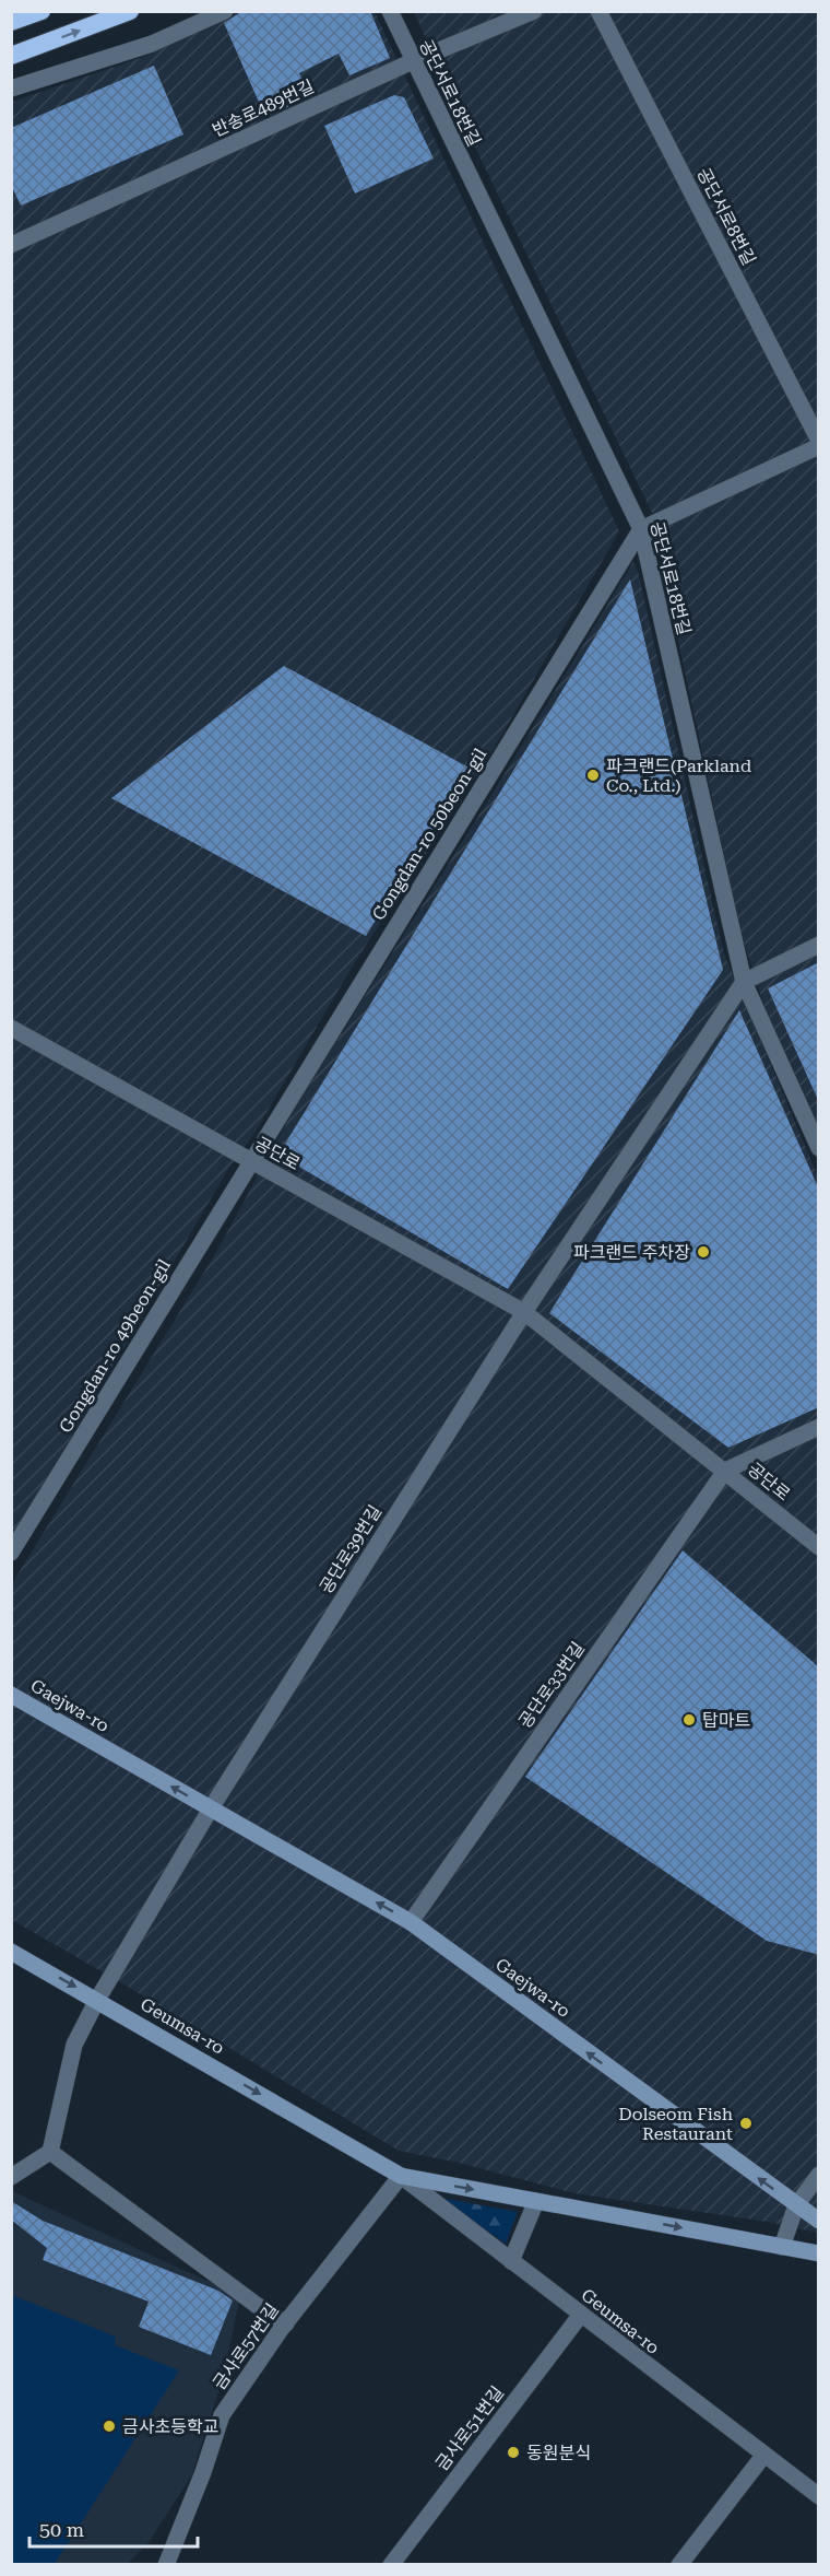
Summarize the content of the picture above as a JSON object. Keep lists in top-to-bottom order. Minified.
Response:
{"streets":{"main road":["Gaejwa-ro","Geumsa-ro"],"street":["공단서로18번길","반송로489번길","공단서로8번길","Gongdan-ro 50beon-gil","공단로","Gongdan-ro 49beon-gil","공단로39번길","공단로33번길","금사로57번길","금사로51번길"]},"crossings":[["공단서로18번길","반송로489번길"],["공단서로18번길","Gongdan-ro 50beon-gil"],["Gongdan-ro 50beon-gil","공단로"],["Gongdan-ro 50beon-gil","Gongdan-ro 49beon-gil"],["공단로","Gongdan-ro 49beon-gil"],["공단로","공단로39번길"],["공단로","공단로33번길"],["공단로39번길","Gaejwa-ro"],["공단로33번길","Gaejwa-ro"],["Geumsa-ro","금사로57번길"],["Geumsa-ro","금사로51번길"]],"one_way":["Gaejwa-ro","Geumsa-ro"],"places":["파크랜드(Parkland Co., Ltd.)","파크랜드 주차장","탑마트","Dolseom Fish Restaurant","금사초등학교","동원분식"],"scale_bar":"50 m"}
